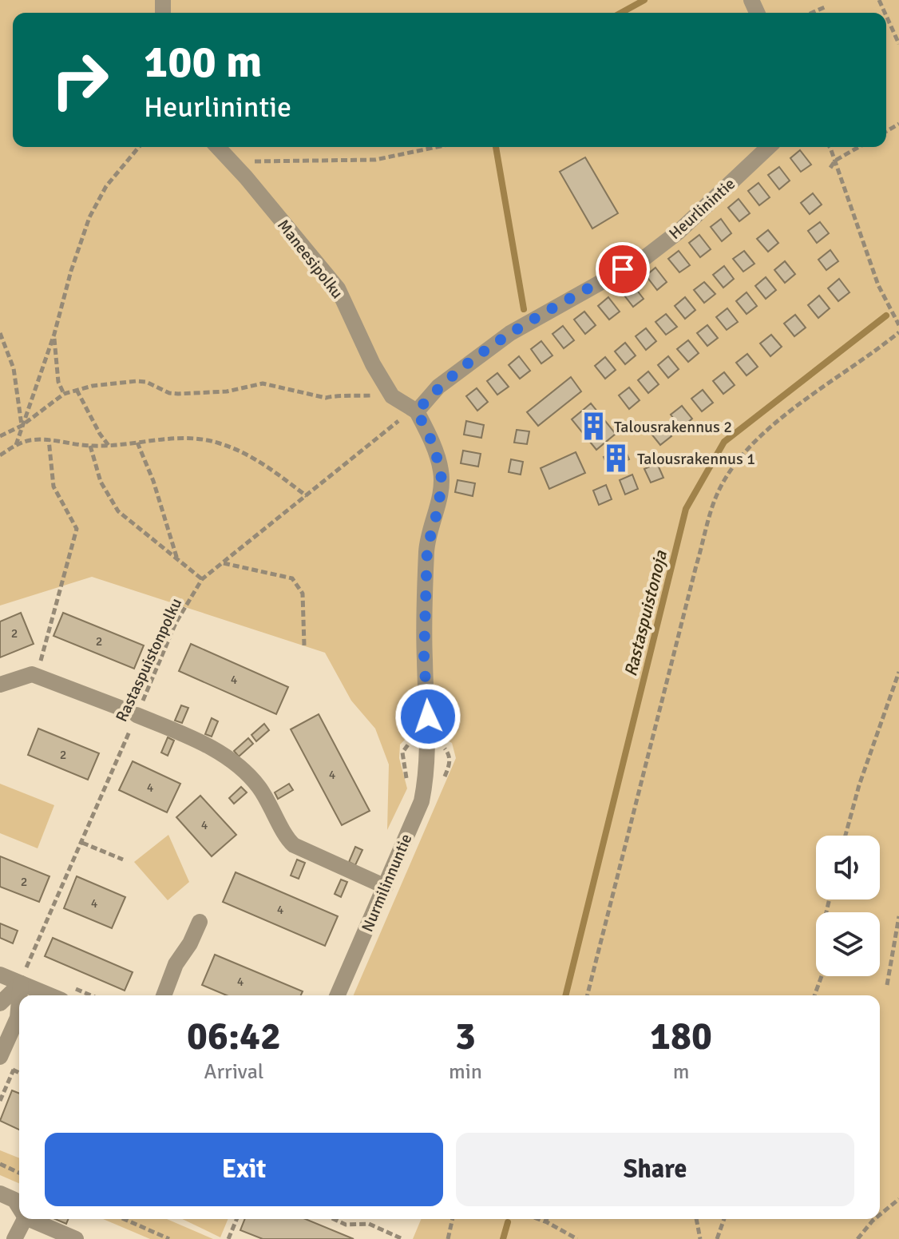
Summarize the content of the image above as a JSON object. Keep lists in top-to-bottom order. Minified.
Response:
{"streets":{"street":["Heurlinintie","Maneesipolku","Nurmilinnuntie"],"path":["Rastaspuistonpolku"]},"crossings":[["Heurlinintie","Maneesipolku"],["Heurlinintie","Rastaspuistonpolku"],["Heurlinintie","Nurmilinnuntie"],["Maneesipolku","Rastaspuistonpolku"],["Maneesipolku","Nurmilinnuntie"],["Rastaspuistonpolku","Nurmilinnuntie"]],"water":["Rastaspuistonoja"],"places":{"building":["Talousrakennus 2","Talousrakennus 1"]},"house_numbers":["2","2","4","2","4","4","4","2","4","4","4"],"page":{"turn":["100 m","Heurlinintie"],"eta":["06:42","Arrival","3","min","180","m"],"buttons":["Exit","Share"]}}
